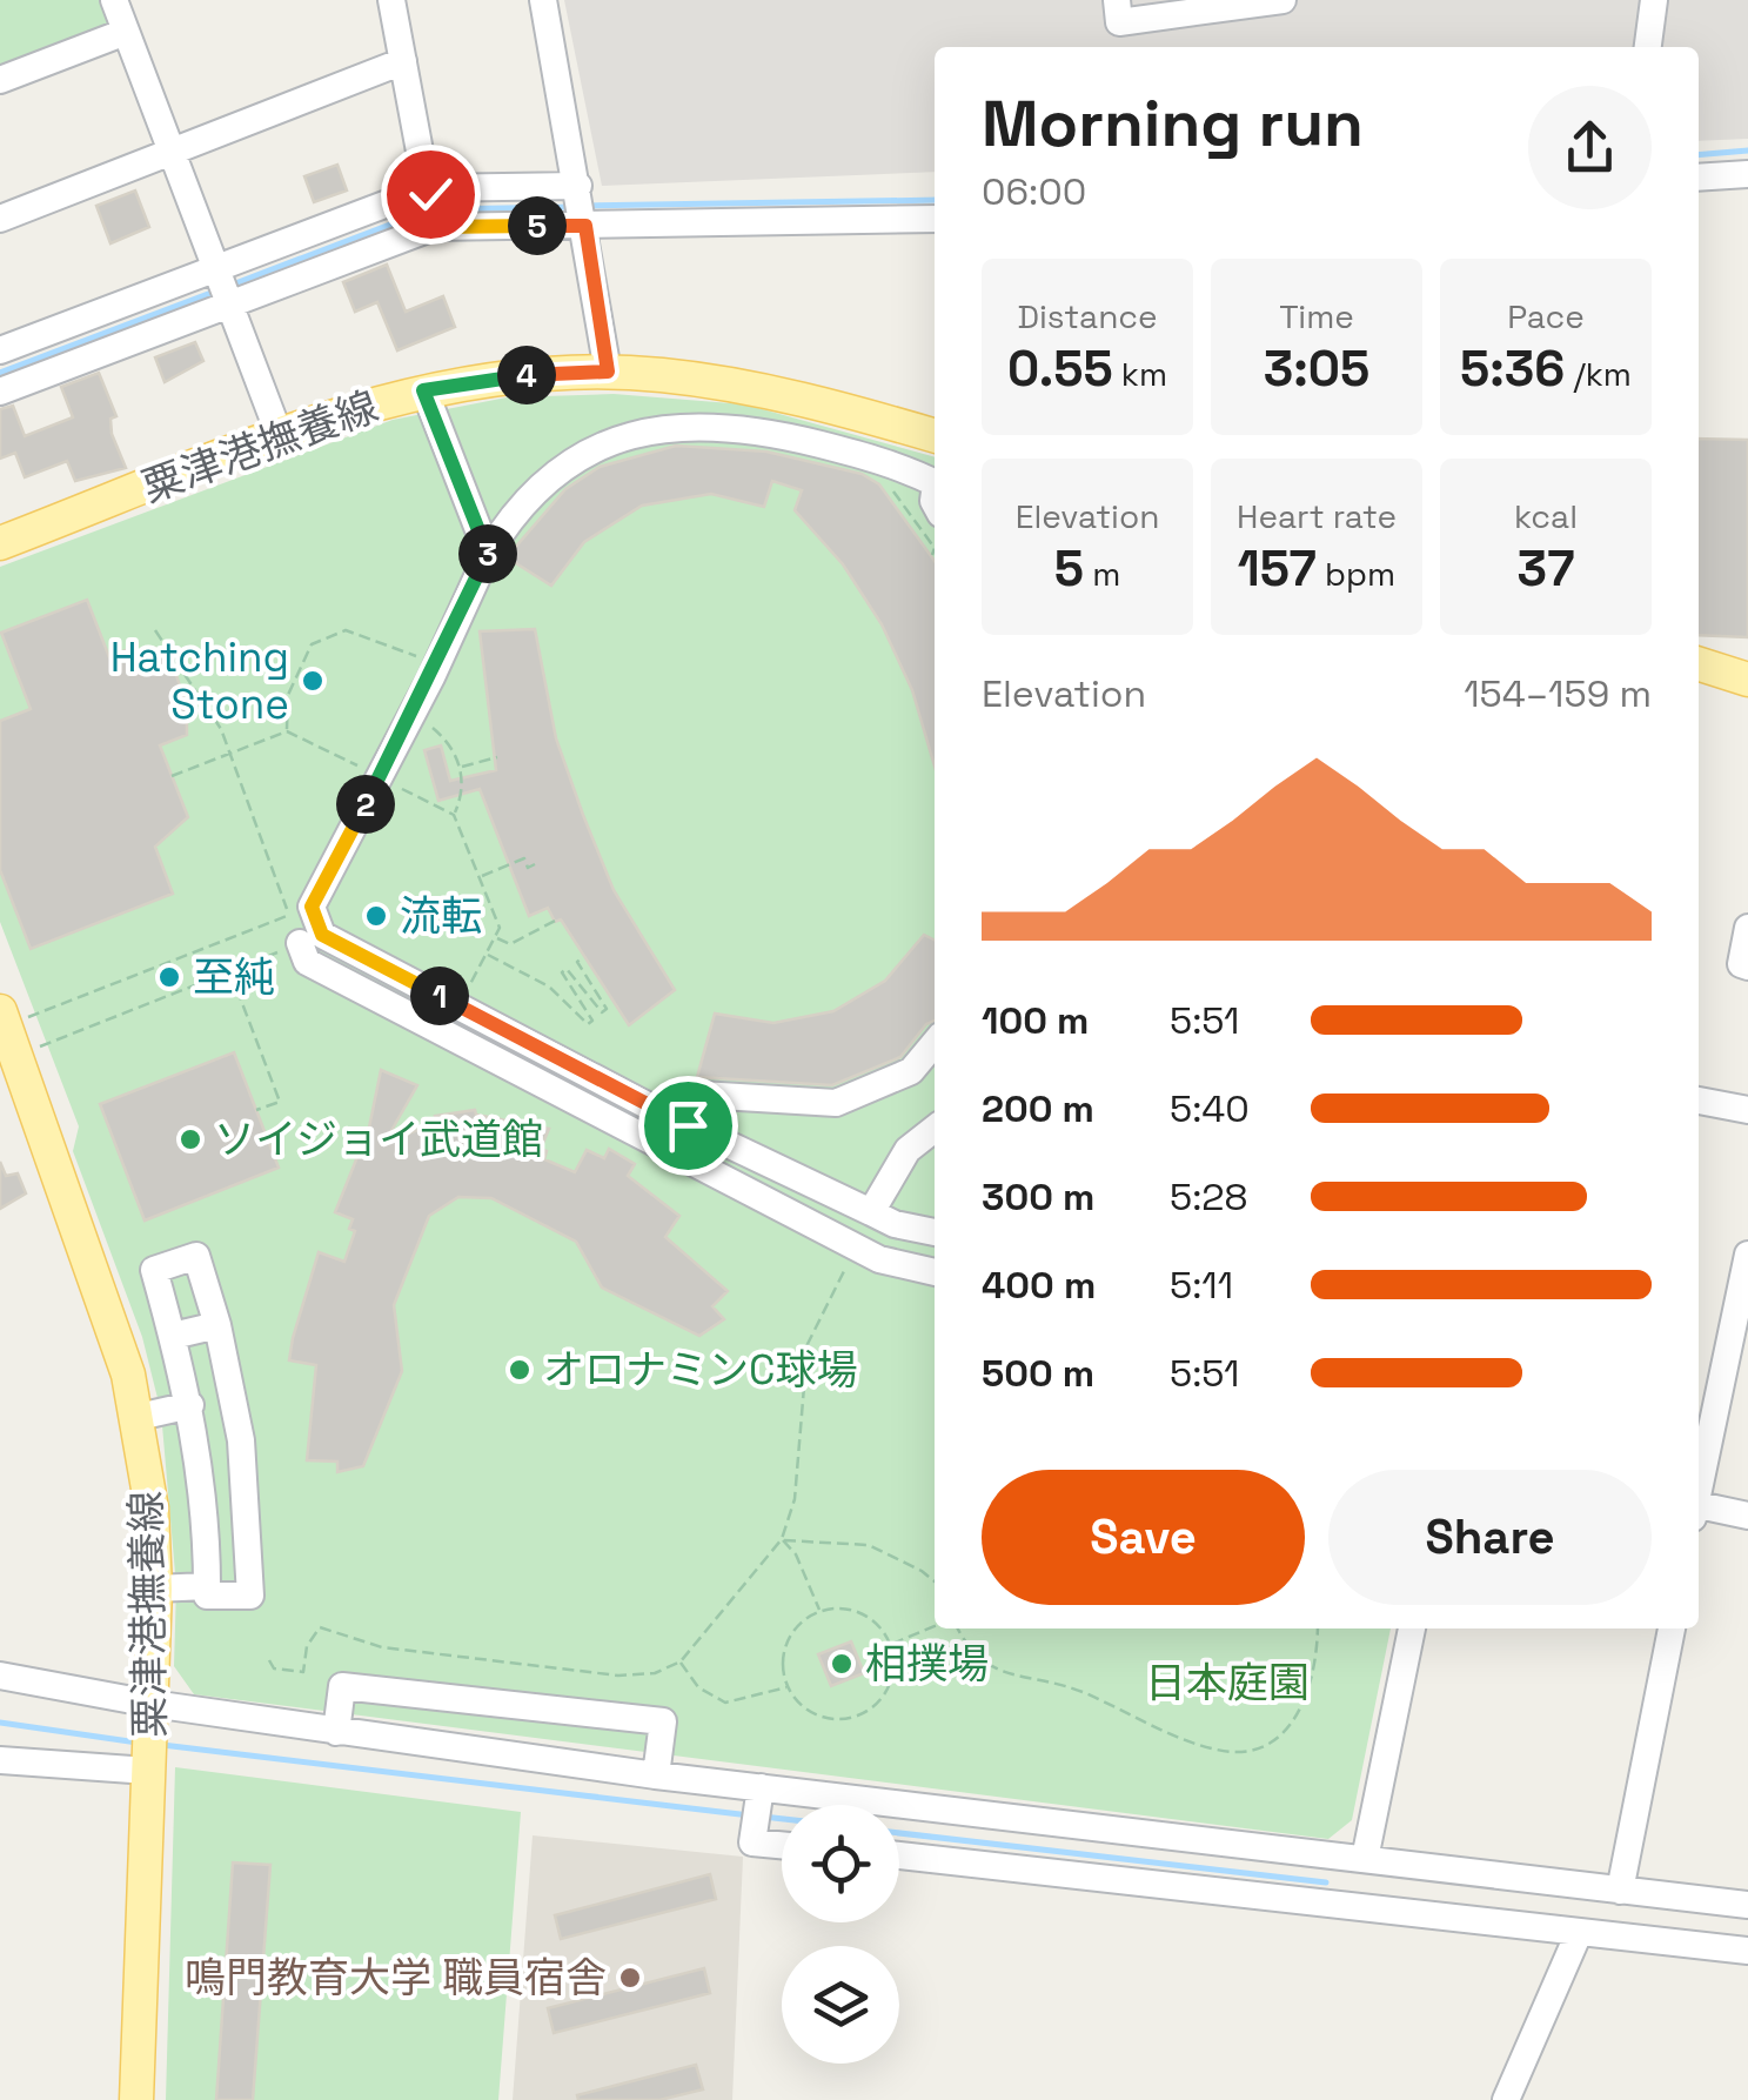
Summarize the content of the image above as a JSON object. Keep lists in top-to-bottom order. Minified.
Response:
{"streets":{"main road":["粟津港撫養線"]},"parks":["日本庭園"],"places":["Hatching Stone","流転","至純","ソイジョイ武道館","オロナミンC球場","相撲場","鳴門教育大学 職員宿舎"],"page":{"heading":["Morning run","06:00"],"pins":["5","4","3","2","1"],"stats":[["Distance","0.55 km"],["Time","3:05"],["Pace","5:36 /km"],["Elevation","5 m"],["Heart rate","157 bpm"],["kcal","37"]],"chart":["Elevation","154–159 m"],"list":[{"name":"100 m","note":"5:51"},{"name":"200 m","note":"5:40"},{"name":"300 m","note":"5:28"},{"name":"400 m","note":"5:11"},{"name":"500 m","note":"5:51"}],"buttons":["Save","Share"]}}
